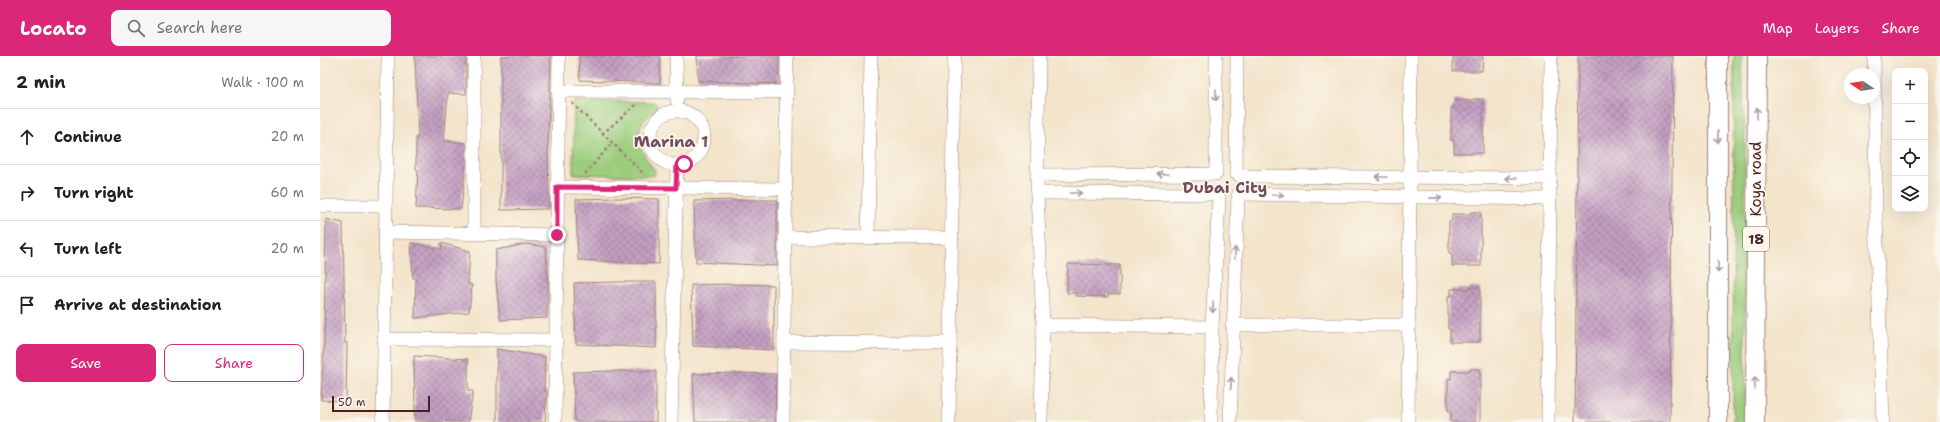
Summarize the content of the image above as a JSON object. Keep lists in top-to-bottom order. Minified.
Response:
{"streets":{"highway":["Koya road","18"]},"districts":["Marina 1","Dubai City"],"scale_bar":"50 m","north":"left","page":{"header":"Locato","search":"Search here","nav":["Map","Layers","Share"],"heading":["2 min","Walk · 100 m"],"map_buttons":["+","−"],"list":[["Continue","20 m"],["Turn right","60 m"],["Turn left","20 m"],"Arrive at destination"],"buttons":["Save","Share"],"scale":"50 m"}}
